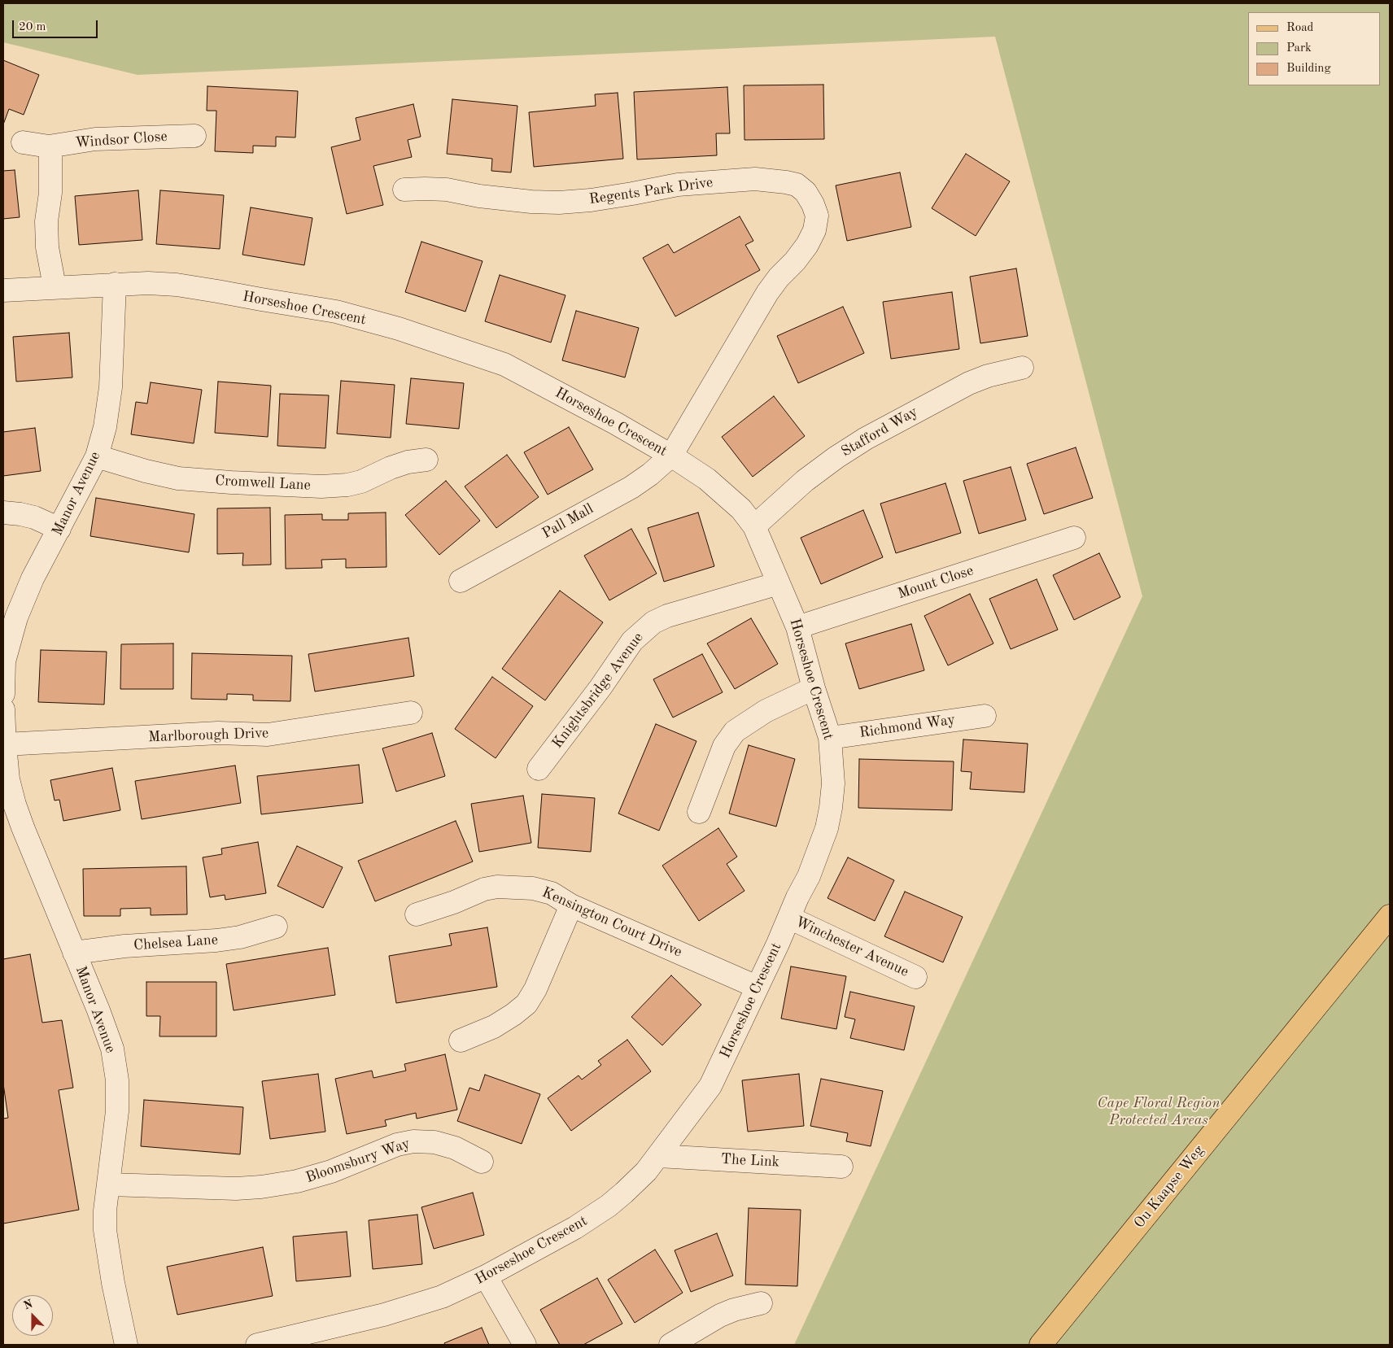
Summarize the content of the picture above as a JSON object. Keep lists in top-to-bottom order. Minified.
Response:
{"streets":{"main road":["Ou Kaapse Weg"],"street":["Windsor Close","Regents Park Drive","Horseshoe Crescent","Stafford Way","Cromwell Lane","Manor Avenue","Pall Mall","Mount Close","Knightsbridge Avenue","Richmond Way","Marlborough Drive","Kensington Court Drive","Chelsea Lane","Winchester Avenue","Bloomsbury Way","The Link"]},"crossings":[["Regents Park Drive","Horseshoe Crescent"],["Regents Park Drive","Pall Mall"],["Horseshoe Crescent","Stafford Way"],["Horseshoe Crescent","Manor Avenue"],["Horseshoe Crescent","Pall Mall"],["Horseshoe Crescent","Mount Close"],["Horseshoe Crescent","Knightsbridge Avenue"],["Horseshoe Crescent","Richmond Way"],["Horseshoe Crescent","Kensington Court Drive"],["Horseshoe Crescent","Winchester Avenue"],["Horseshoe Crescent","The Link"],["Cromwell Lane","Manor Avenue"],["Manor Avenue","Marlborough Drive"],["Manor Avenue","Chelsea Lane"],["Manor Avenue","Bloomsbury Way"]],"parks":["Cape Floral Region Protected Areas"],"legend":["Road","Park","Building"],"scale_bar":"20 m","north":"top"}
